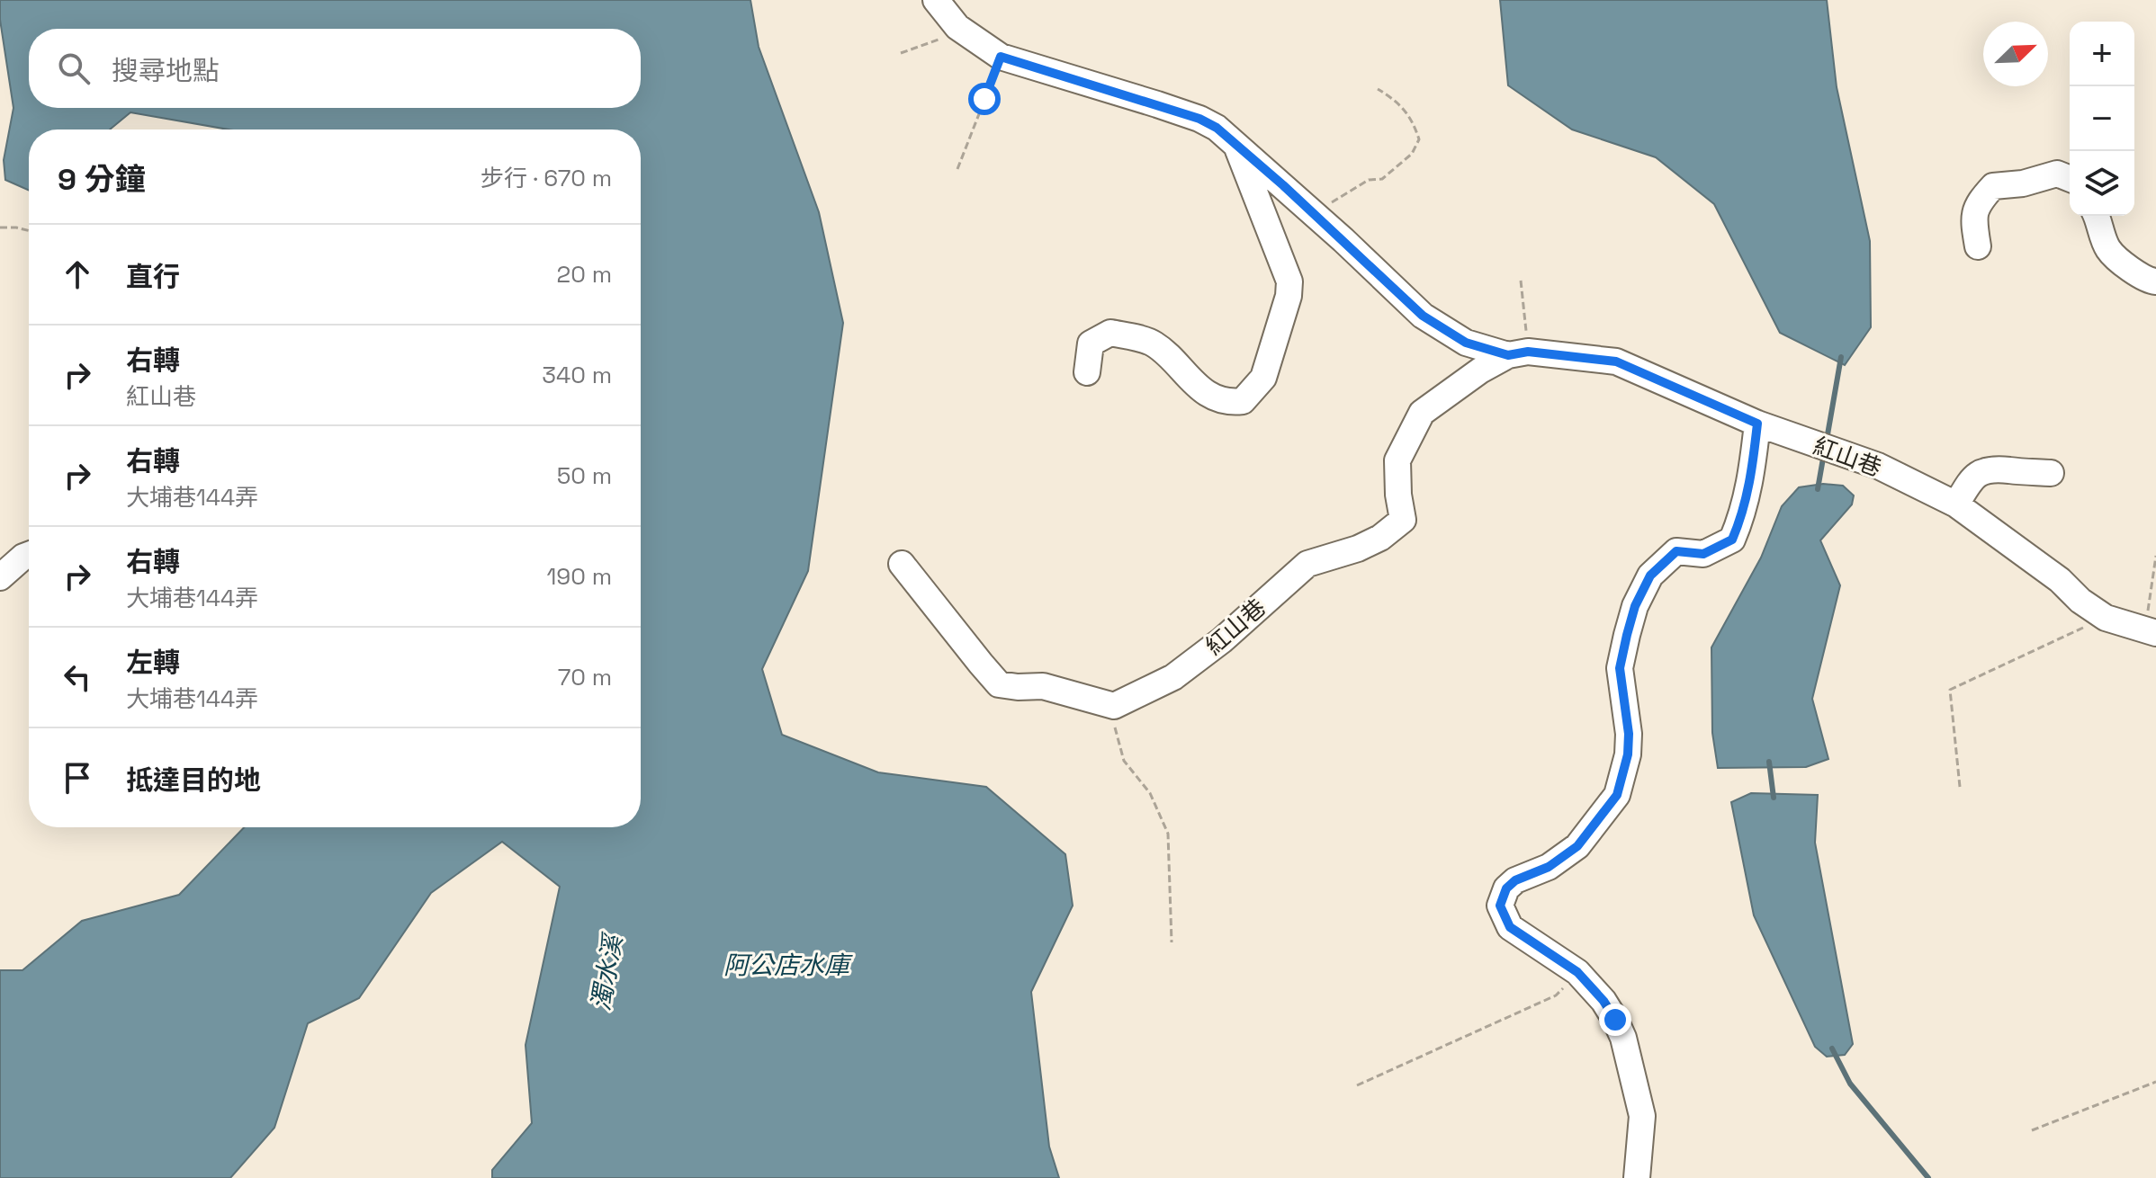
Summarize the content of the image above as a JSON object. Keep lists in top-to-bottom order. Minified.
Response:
{"streets":{"street":["紅山巷"]},"water":["阿公店水庫","濁水溪"],"north":"top right","page":{"map_buttons":["+","−"],"search":"搜尋地點","heading":["9 分鐘","步行 · 670 m"],"list":[["直行","20 m"],["右轉","紅山巷","340 m"],["右轉","大埔巷144弄","50 m"],["右轉","大埔巷144弄","190 m"],["左轉","大埔巷144弄","70 m"],"抵達目的地"]}}
